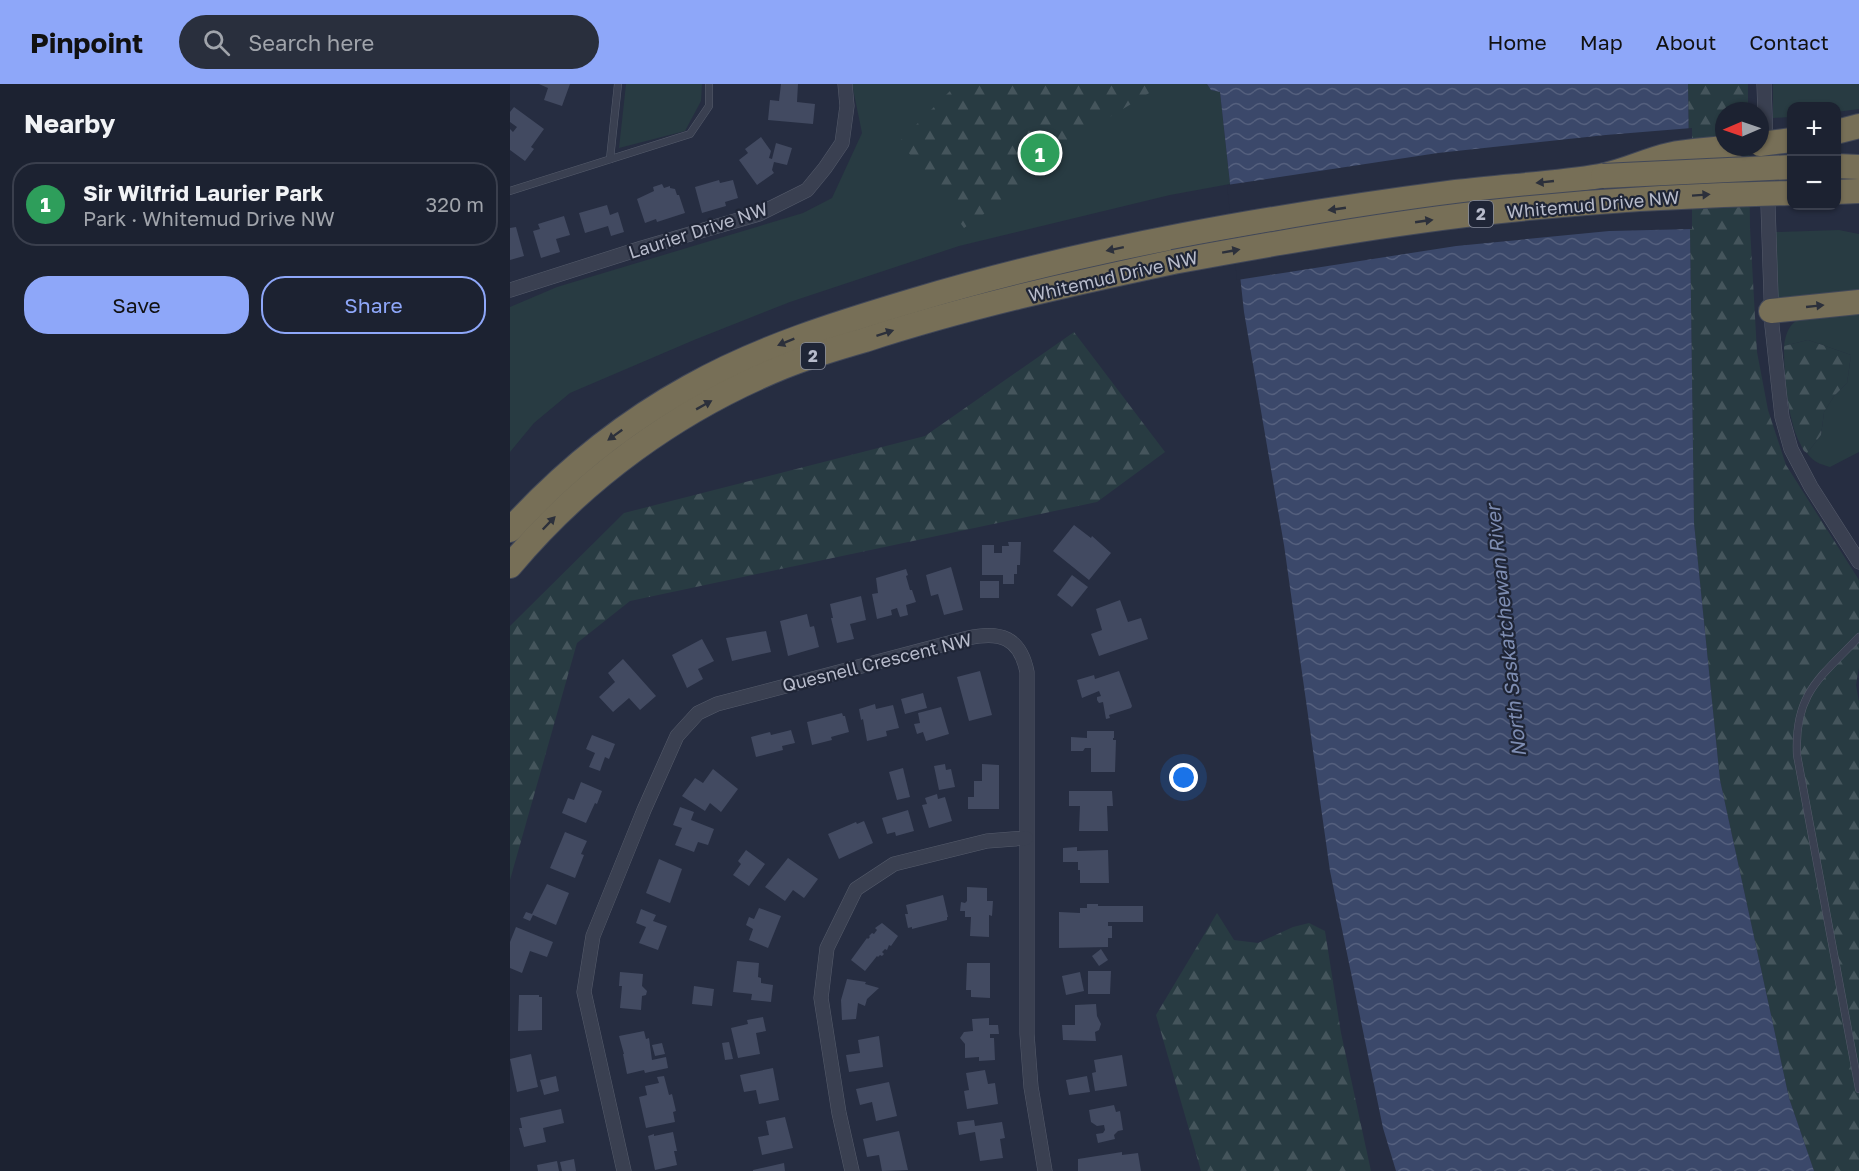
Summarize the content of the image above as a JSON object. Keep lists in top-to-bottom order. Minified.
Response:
{"streets":{"highway":["Whitemud Drive NW","2"],"street":["Laurier Drive NW","Quesnell Crescent NW"]},"water":["North Saskatchewan River"],"north":"left","page":{"header":"Pinpoint","search":"Search here","nav":["Home","Map","About","Contact"],"heading":"Nearby","map_buttons":["+","−"],"pins":"1","list":[{"mark":"1","name":"Sir Wilfrid Laurier Park","note":"Park · Whitemud Drive NW","value":"320 m"}],"buttons":["Save","Share"]}}
